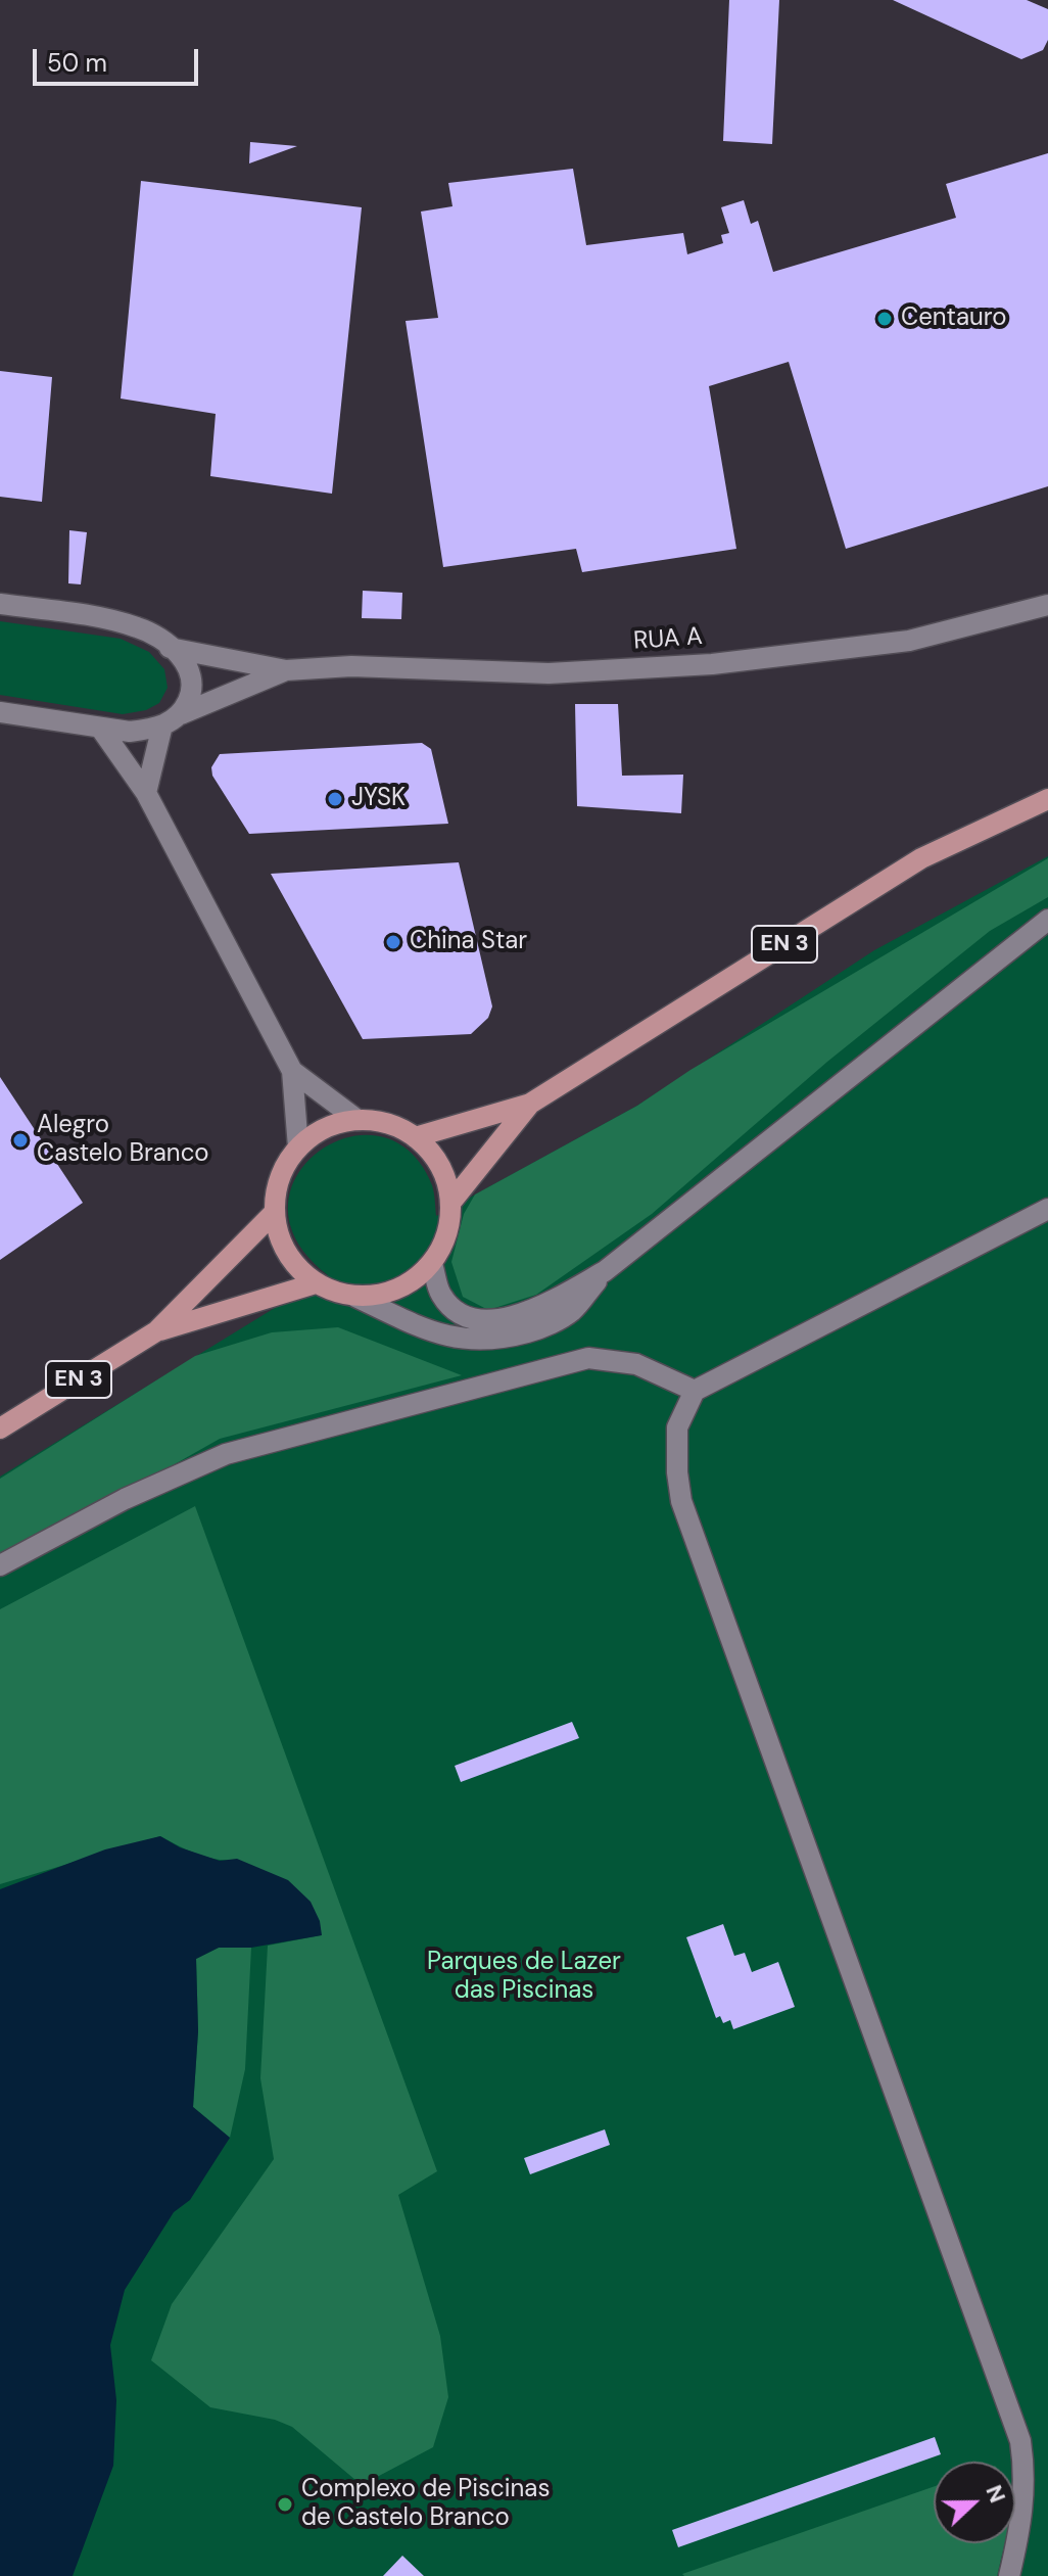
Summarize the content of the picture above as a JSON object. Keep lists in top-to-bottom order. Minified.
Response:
{"streets":{"main road":["EN 3"],"street":["RUA A"]},"parks":["Parques de Lazer das Piscinas"],"places":["Centauro","JYSK","China Star","Alegro Castelo Branco","Complexo de Piscinas de Castelo Branco"],"scale_bar":"50 m","north":"right"}
